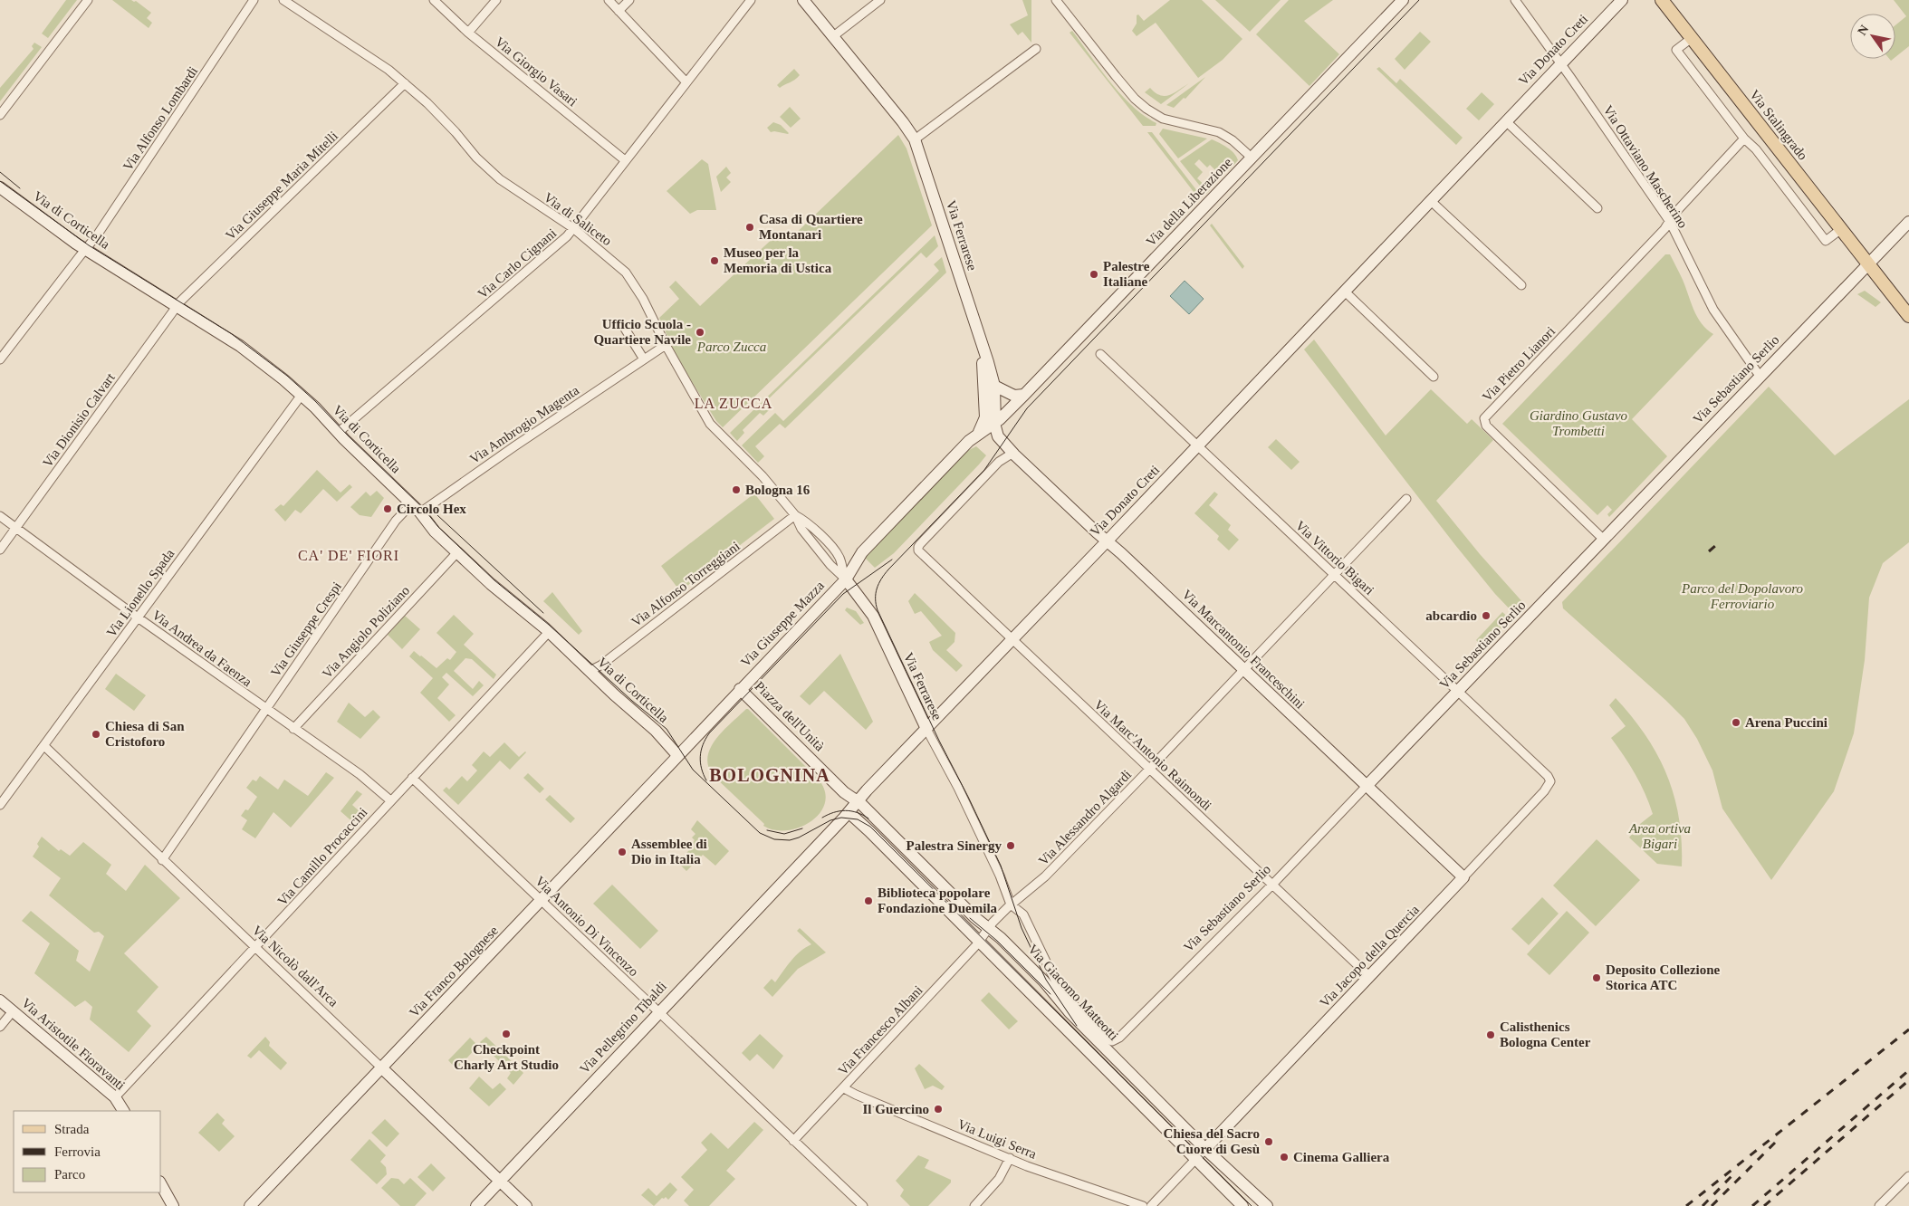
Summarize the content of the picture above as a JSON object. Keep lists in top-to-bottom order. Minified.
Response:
{"streets":{"main road":["Via Donato Creti","Via Stalingrado","Via della Liberazione","Via di Corticella","Via Ferrarese","Via Sebastiano Serlio","Via Giuseppe Mazza","Via Marcantonio Franceschini","Piazza dell'Unità","Via Jacopo della Quercia","Via Nicolò dall'Arca","Via Franco Bolognese","Via Giacomo Matteotti","Via Pellegrino Tibaldi","Via Aristotile Fioravanti"],"street":["Via Giorgio Vasari","Via Alfonso Lombardi","Via Ottaviano Mascherino","Via Giuseppe Maria Mitelli","Via di Saliceto","Via Carlo Cignani","Via Pietro Lianori","Via Dionisio Calvart","Via Ambrogio Magenta","Via Vittorio Bigari","Via Alfonso Torreggiani","Via Lionello Spada","Via Giuseppe Crespi","Via Angiolo Poliziano","Via Andrea da Faenza","Via Marc'Antonio Raimondi","Via Alessandro Algardi","Via Camillo Procaccini","Via Antonio Di Vincenzo","Via Francesco Albani","Via Luigi Serra"]},"crossings":[["Via Donato Creti","Via Ottaviano Mascherino"],["Via Donato Creti","Via Ferrarese"],["Via Donato Creti","Via Vittorio Bigari"],["Via Donato Creti","Via Marcantonio Franceschini"],["Via Donato Creti","Via Marc'Antonio Raimondi"],["Via Giorgio Vasari","Via Carlo Cignani"],["Via Alfonso Lombardi","Via di Corticella"],["Via Stalingrado","Via Sebastiano Serlio"],["Via Ottaviano Mascherino","Via Pietro Lianori"],["Via Ottaviano Mascherino","Via Sebastiano Serlio"],["Via Giuseppe Maria Mitelli","Via di Saliceto"],["Via Giuseppe Maria Mitelli","Via di Corticella"],["Via Giuseppe Maria Mitelli","Via Dionisio Calvart"],["Via della Liberazione","Via Ferrarese"],["Via della Liberazione","Via Marcantonio Franceschini"],["Via di Saliceto","Via Ferrarese"],["Via di Saliceto","Via Carlo Cignani"],["Via di Saliceto","Via Ambrogio Magenta"],["Via di Saliceto","Via Alfonso Torreggiani"],["Via di Saliceto","Via Giuseppe Mazza"],["Via di Corticella","Via Carlo Cignani"],["Via di Corticella","Via Dionisio Calvart"],["Via di Corticella","Via Ambrogio Magenta"],["Via di Corticella","Via Alfonso Torreggiani"],["Via di Corticella","Via Lionello Spada"],["Via di Corticella","Via Giuseppe Crespi"],["Via di Corticella","Via Angiolo Poliziano"],["Via di Corticella","Piazza dell'Unità"],["Via di Corticella","Via Camillo Procaccini"],["Via di Corticella","Via Franco Bolognese"],["Via Ferrarese","Via Giuseppe Mazza"],["Via Ferrarese","Via Marcantonio Franceschini"],["Via Ferrarese","Via Alessandro Algardi"],["Via Ferrarese","Via Giacomo Matteotti"],["Via Pietro Lianori","Via Sebastiano Serlio"],["Via Sebastiano Serlio","Via Vittorio Bigari"],["Via Sebastiano Serlio","Via Marcantonio Franceschini"],["Via Sebastiano Serlio","Via Marc'Antonio Raimondi"],["Via Sebastiano Serlio","Via Giacomo Matteotti"],["Via Dionisio Calvart","Via Andrea da Faenza"],["Via Vittorio Bigari","Via Alessandro Algardi"],["Via Vittorio Bigari","Via Jacopo della Quercia"],["Via Lionello Spada","Via Andrea da Faenza"],["Via Lionello Spada","Via Nicolò dall'Arca"],["Via Giuseppe Mazza","Piazza dell'Unità"],["Via Giuseppe Crespi","Via Andrea da Faenza"],["Via Giuseppe Crespi","Via Nicolò dall'Arca"],["Via Angiolo Poliziano","Via Andrea da Faenza"],["Via Andrea da Faenza","Via Camillo Procaccini"],["Via Marcantonio Franceschini","Via Marc'Antonio Raimondi"],["Via Marcantonio Franceschini","Via Alessandro Algardi"],["Via Marcantonio Franceschini","Via Jacopo della Quercia"],["Piazza dell'Unità","Via Franco Bolognese"],["Piazza dell'Unità","Via Giacomo Matteotti"],["Piazza dell'Unità","Via Pellegrino Tibaldi"],["Via Marc'Antonio Raimondi","Via Alessandro Algardi"],["Via Marc'Antonio Raimondi","Via Jacopo della Quercia"],["Via Alessandro Algardi","Via Giacomo Matteotti"],["Via Alessandro Algardi","Via Francesco Albani"],["Via Camillo Procaccini","Via Antonio Di Vincenzo"],["Via Camillo Procaccini","Via Nicolò dall'Arca"],["Via Camillo Procaccini","Via Aristotile Fioravanti"],["Via Antonio Di Vincenzo","Via Franco Bolognese"],["Via Antonio Di Vincenzo","Via Pellegrino Tibaldi"],["Via Antonio Di Vincenzo","Via Francesco Albani"],["Via Jacopo della Quercia","Via Giacomo Matteotti"],["Via Nicolò dall'Arca","Via Franco Bolognese"],["Via Nicolò dall'Arca","Via Pellegrino Tibaldi"],["Via Giacomo Matteotti","Via Pellegrino Tibaldi"],["Via Giacomo Matteotti","Via Francesco Albani"],["Via Francesco Albani","Via Luigi Serra"]],"districts":["LA ZUCCA","CA' DE' FIORI","BOLOGNINA"],"parks":["Parco Zucca","Giardino Gustavo Trombetti","Parco del Dopolavoro Ferroviario","Area ortiva Bigari"],"places":["Casa di Quartiere Montanari","Museo per la Memoria di Ustica","Palestre Italiane","Ufficio Scuola - Quartiere Navile","Bologna 16","Circolo Hex","abcardio","Arena Puccini","Chiesa di San Cristoforo","Palestra Sinergy","Assemblee di Dio in Italia","Biblioteca popolare Fondazione Duemila","Deposito Collezione Storica ATC","Checkpoint Charly Art Studio","Calisthenics Bologna Center","Il Guercino","Chiesa del Sacro Cuore di Gesù","Cinema Galliera"],"legend":["Strada","Ferrovia","Parco"],"north":"top left"}
